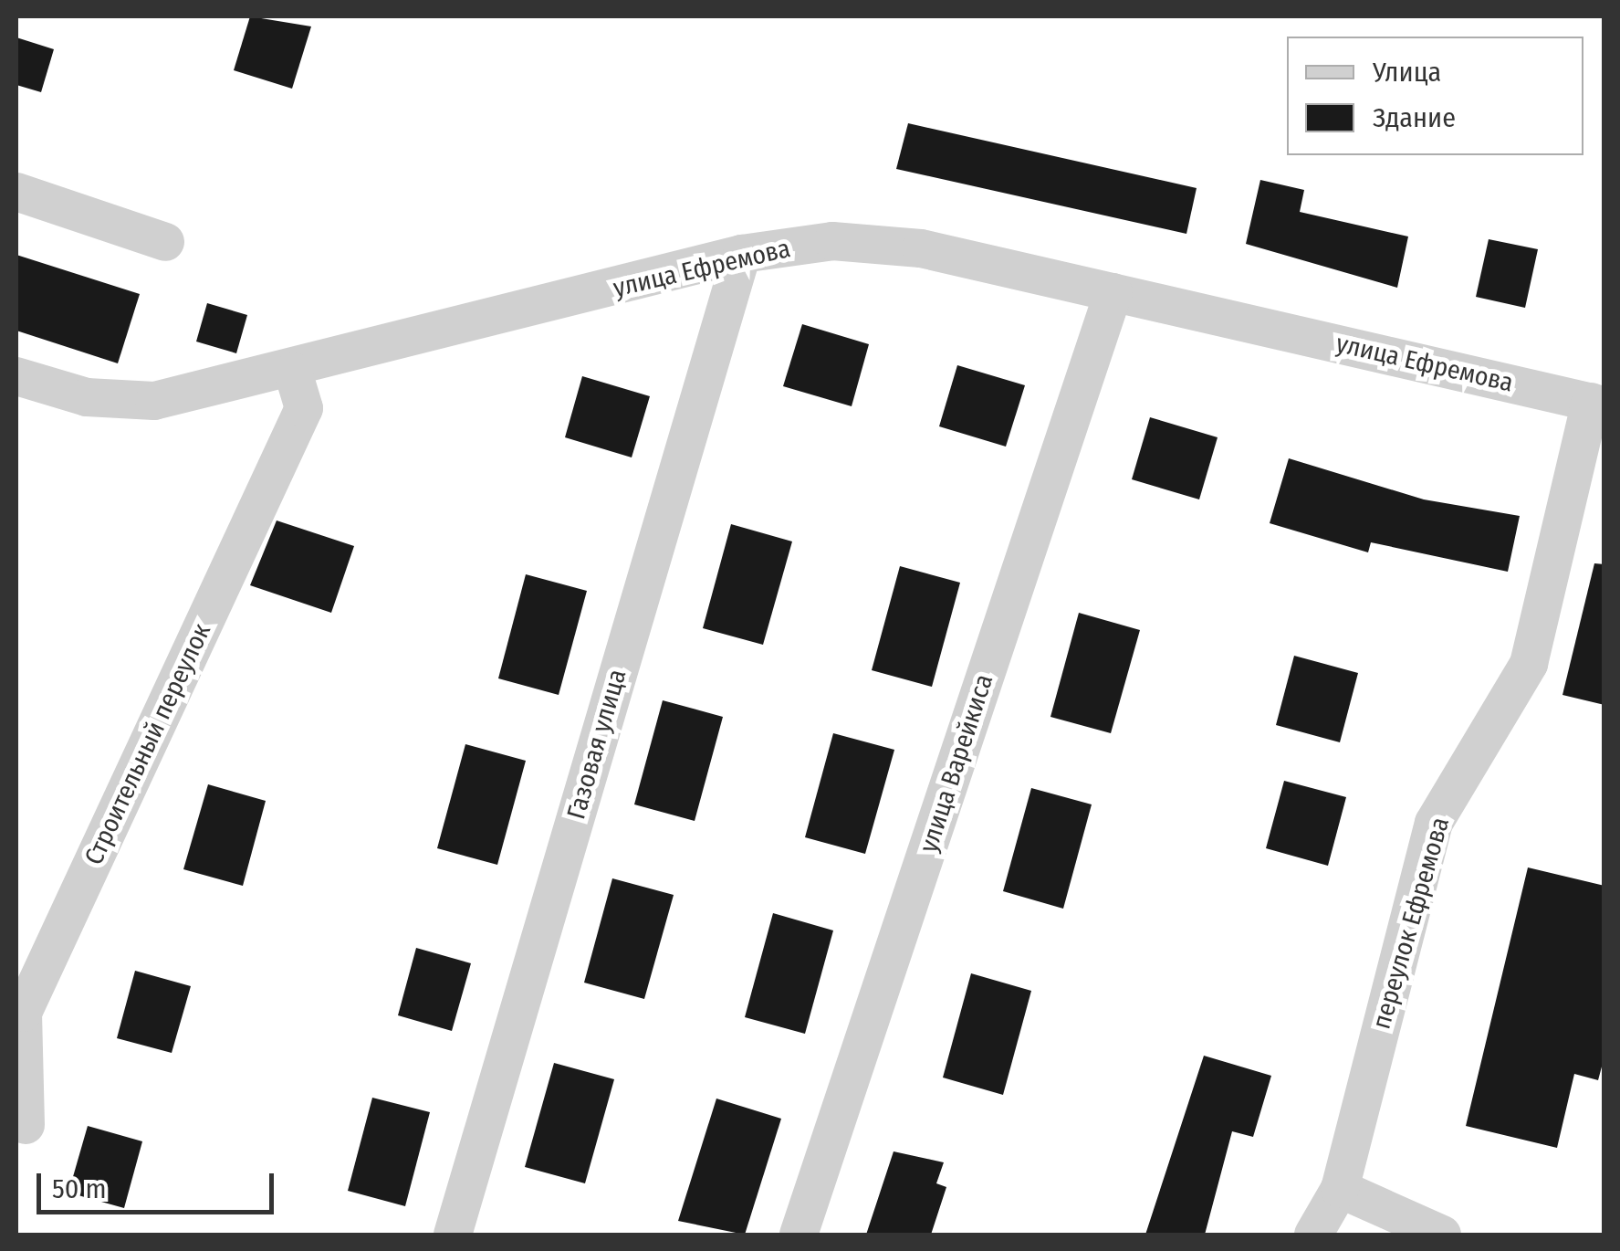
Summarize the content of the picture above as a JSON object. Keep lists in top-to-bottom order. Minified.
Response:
{"streets":{"street":["улица Ефремова","Строительный переулок","Газовая улица","улица Варейкиса","переулок Ефремова"]},"crossings":[["улица Ефремова","Строительный переулок"],["улица Ефремова","Газовая улица"],["улица Ефремова","улица Варейкиса"],["улица Ефремова","переулок Ефремова"]],"legend":["Улица","Здание"],"scale_bar":"50 m"}
